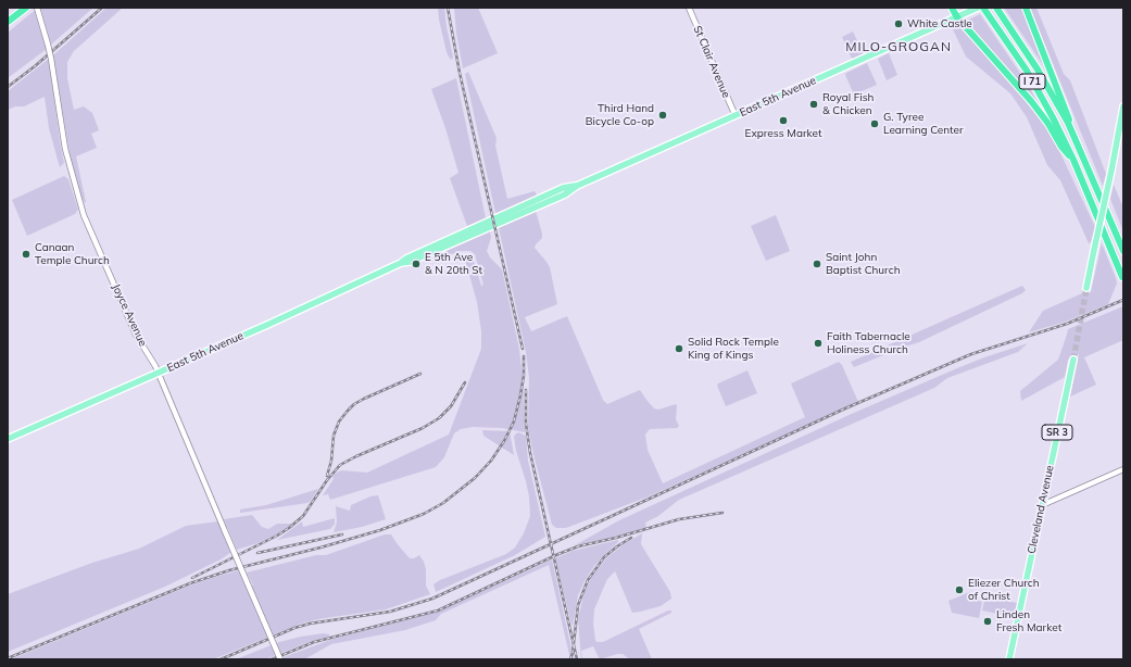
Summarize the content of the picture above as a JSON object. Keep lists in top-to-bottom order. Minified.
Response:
{"streets":{"highway":["I 71"],"main road":["East 5th Avenue","SR 3","Cleveland Avenue"],"street":["St Clair Avenue","Joyce Avenue"]},"crossings":[["St Clair Avenue","East 5th Avenue"],["East 5th Avenue","Joyce Avenue"]],"districts":["MILO-GROGAN"],"places":["White Castle","Royal Fish & Chicken","Third Hand Bicycle Co-op","Express Market","G. Tyree Learning Center","Canaan Temple Church","E 5th Ave & N 20th St","Saint John Baptist Church","Faith Tabernacle Holiness Church","Solid Rock Temple King of Kings","Eliezer Church of Christ","Linden Fresh Market"]}
